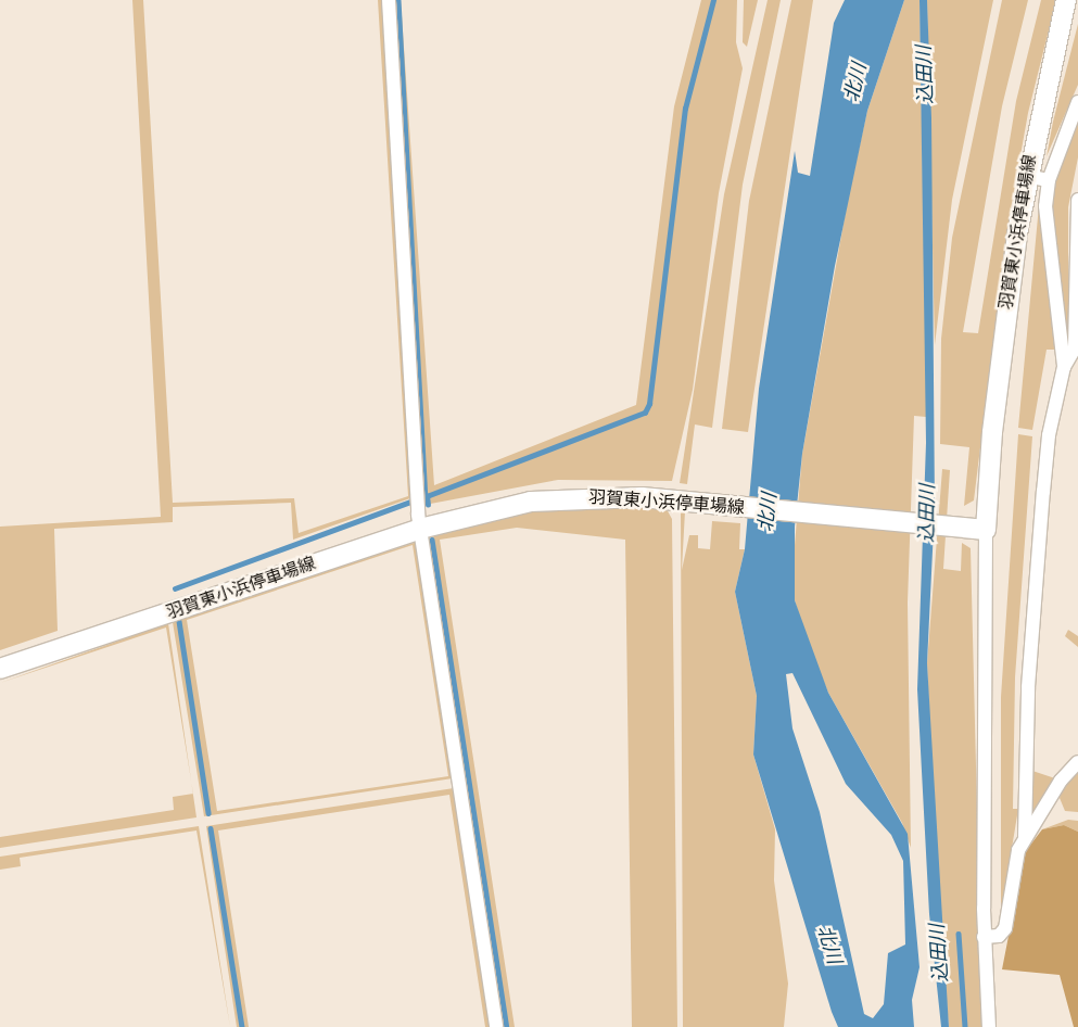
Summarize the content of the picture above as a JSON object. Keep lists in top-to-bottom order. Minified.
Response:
{"streets":{"main road":["羽賀東小浜停車場線"]},"water":["込田川","北川"]}
